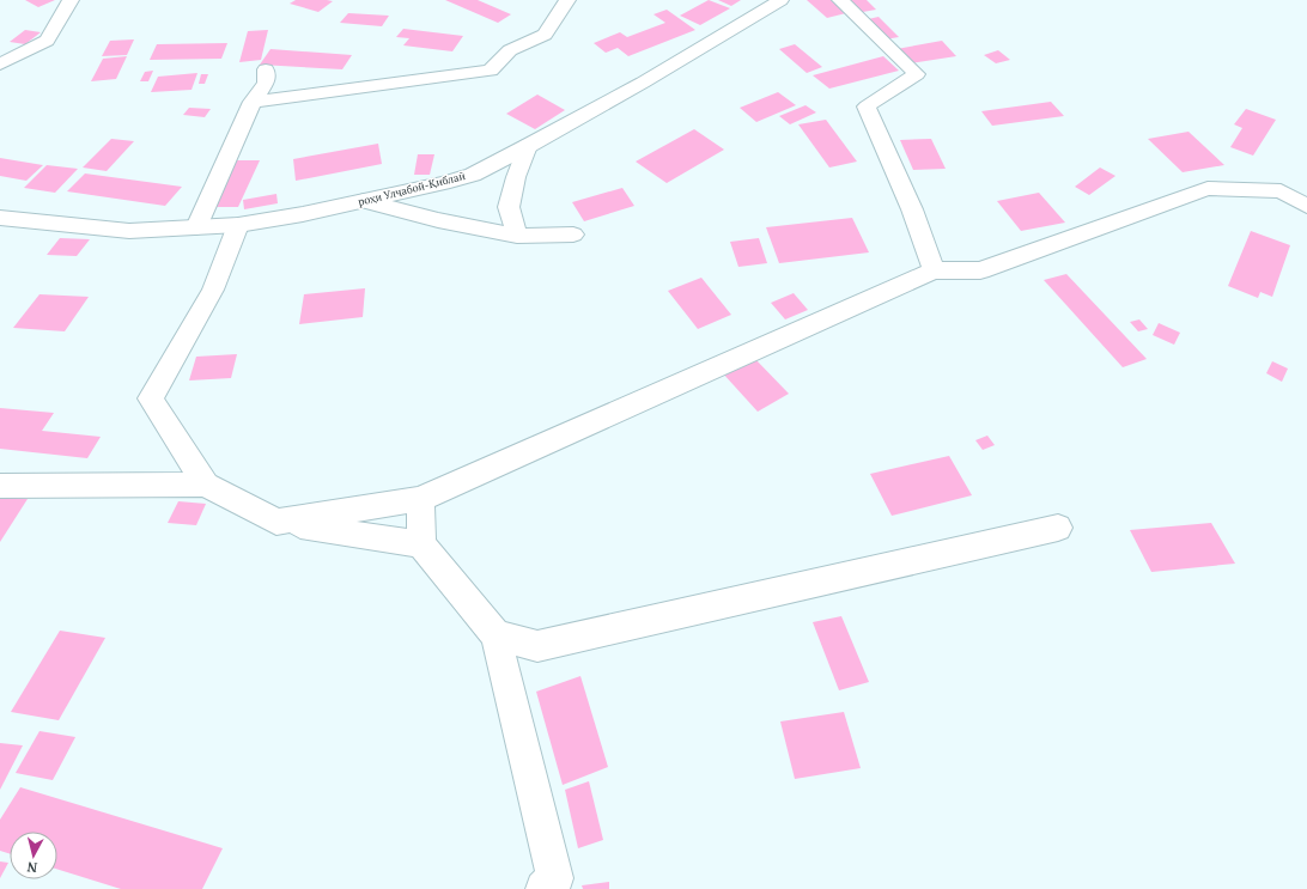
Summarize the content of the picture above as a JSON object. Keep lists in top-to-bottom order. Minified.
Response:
{"streets":{"street":["роҳи Улҷабой-Қиблаӣ"]},"north":"bottom"}
